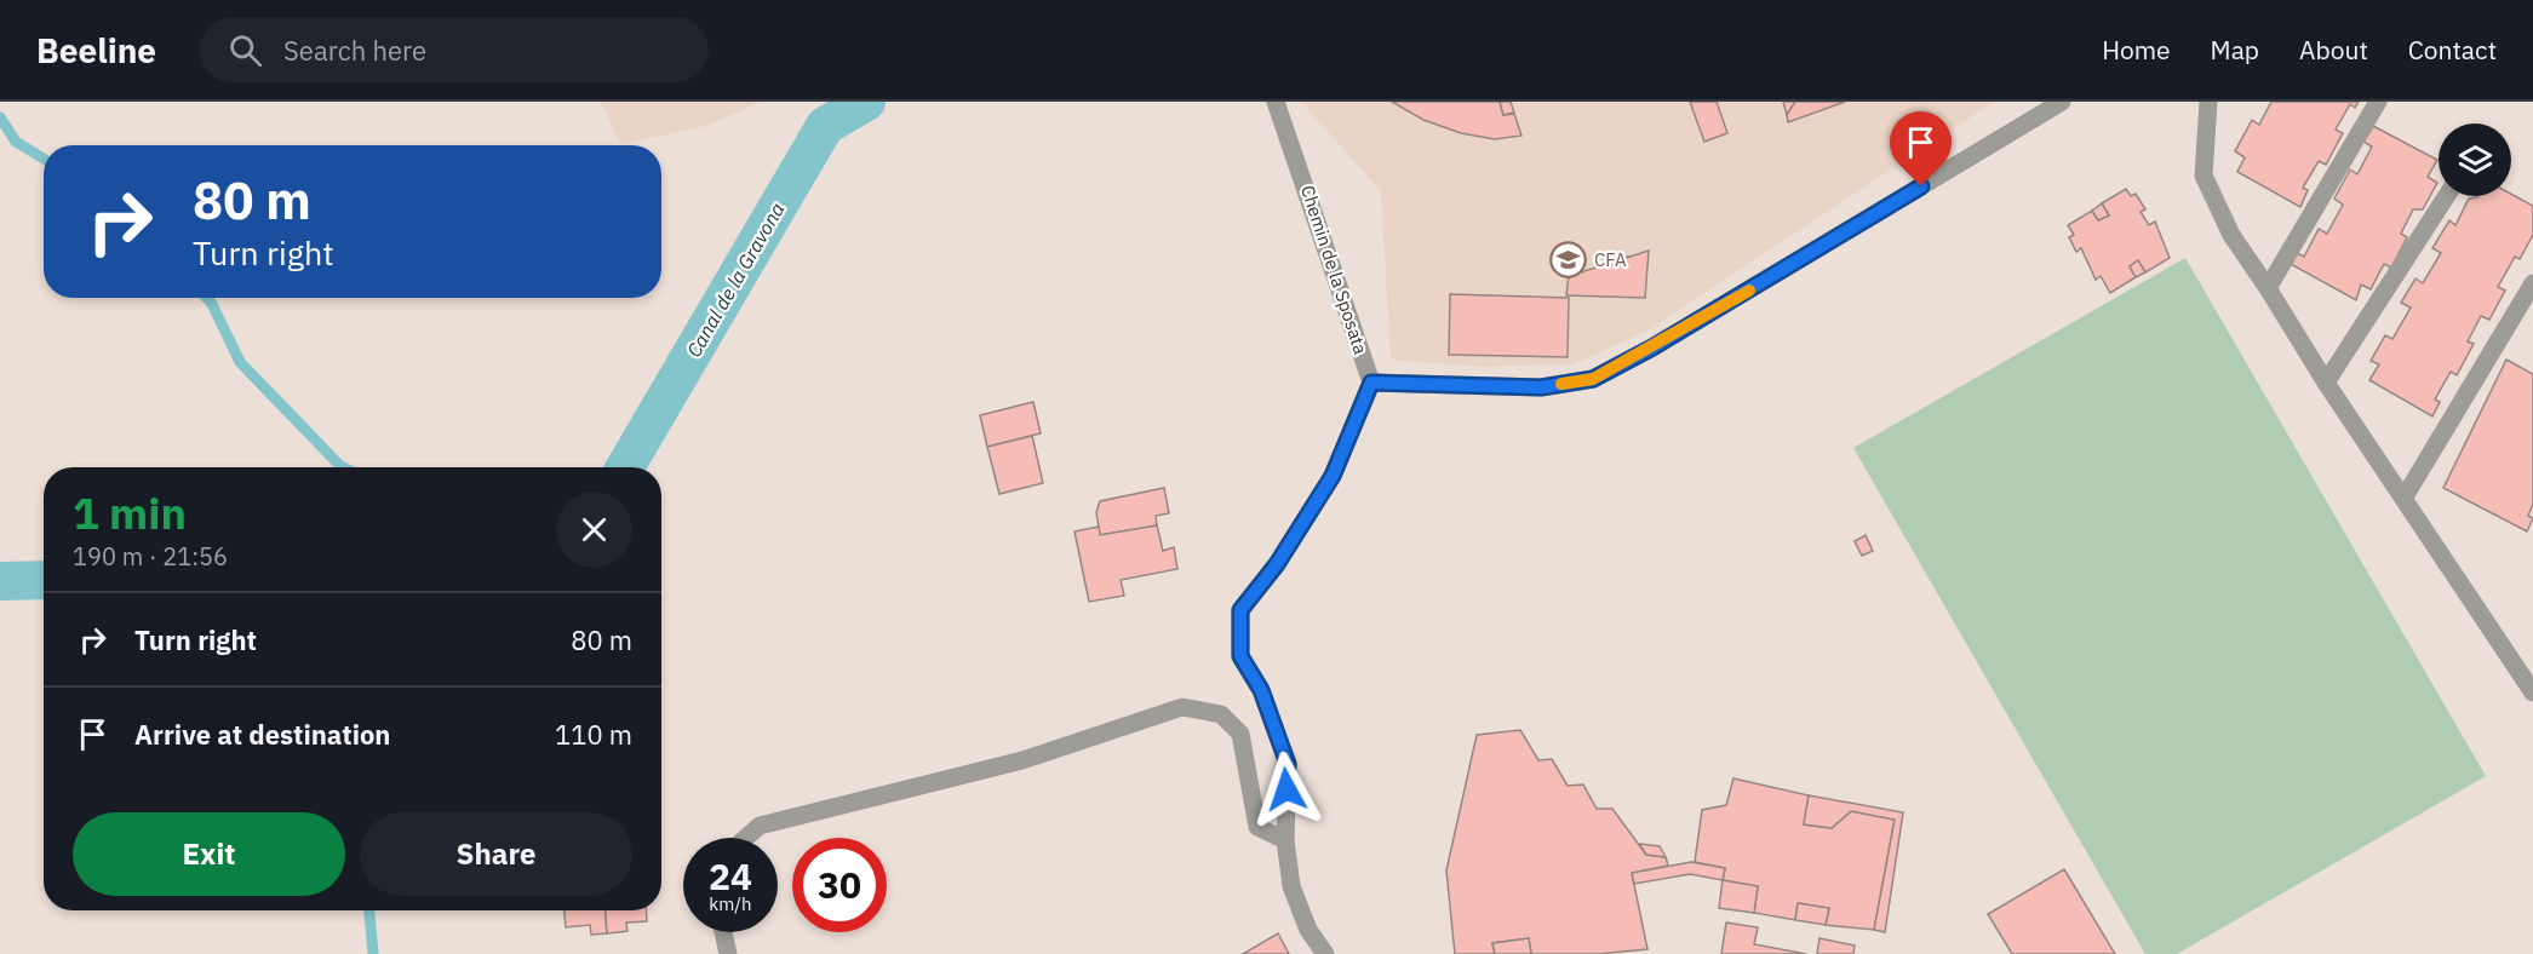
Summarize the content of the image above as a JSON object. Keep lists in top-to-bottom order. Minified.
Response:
{"streets":{"street":["Chemin de la Sposata"]},"water":["Canal de la Gravona"],"places":{"school or university":["CFA"]},"page":{"header":"Beeline","search":"Search here","nav":["Home","Map","About","Contact"],"turn":["80 m","Turn right"],"heading":["1 min","190 m · 21:56"],"list":[{"name":"Turn right","value":"80 m"},{"name":"Arrive at destination","value":"110 m"}],"buttons":["Exit","Share"],"speed":"24 km/h","limit":"30"}}
